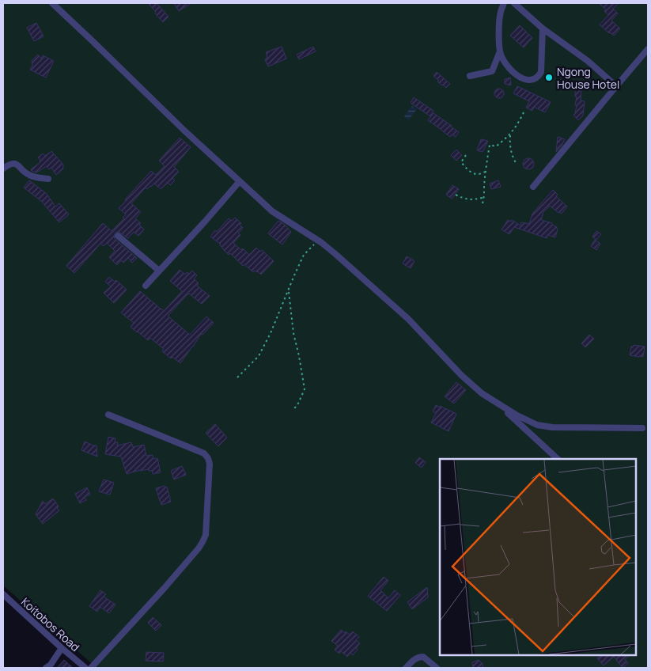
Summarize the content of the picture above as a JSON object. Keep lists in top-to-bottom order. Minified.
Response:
{"streets":{"street":["Koitobos Road"]},"places":["Ngong House Hotel"]}
